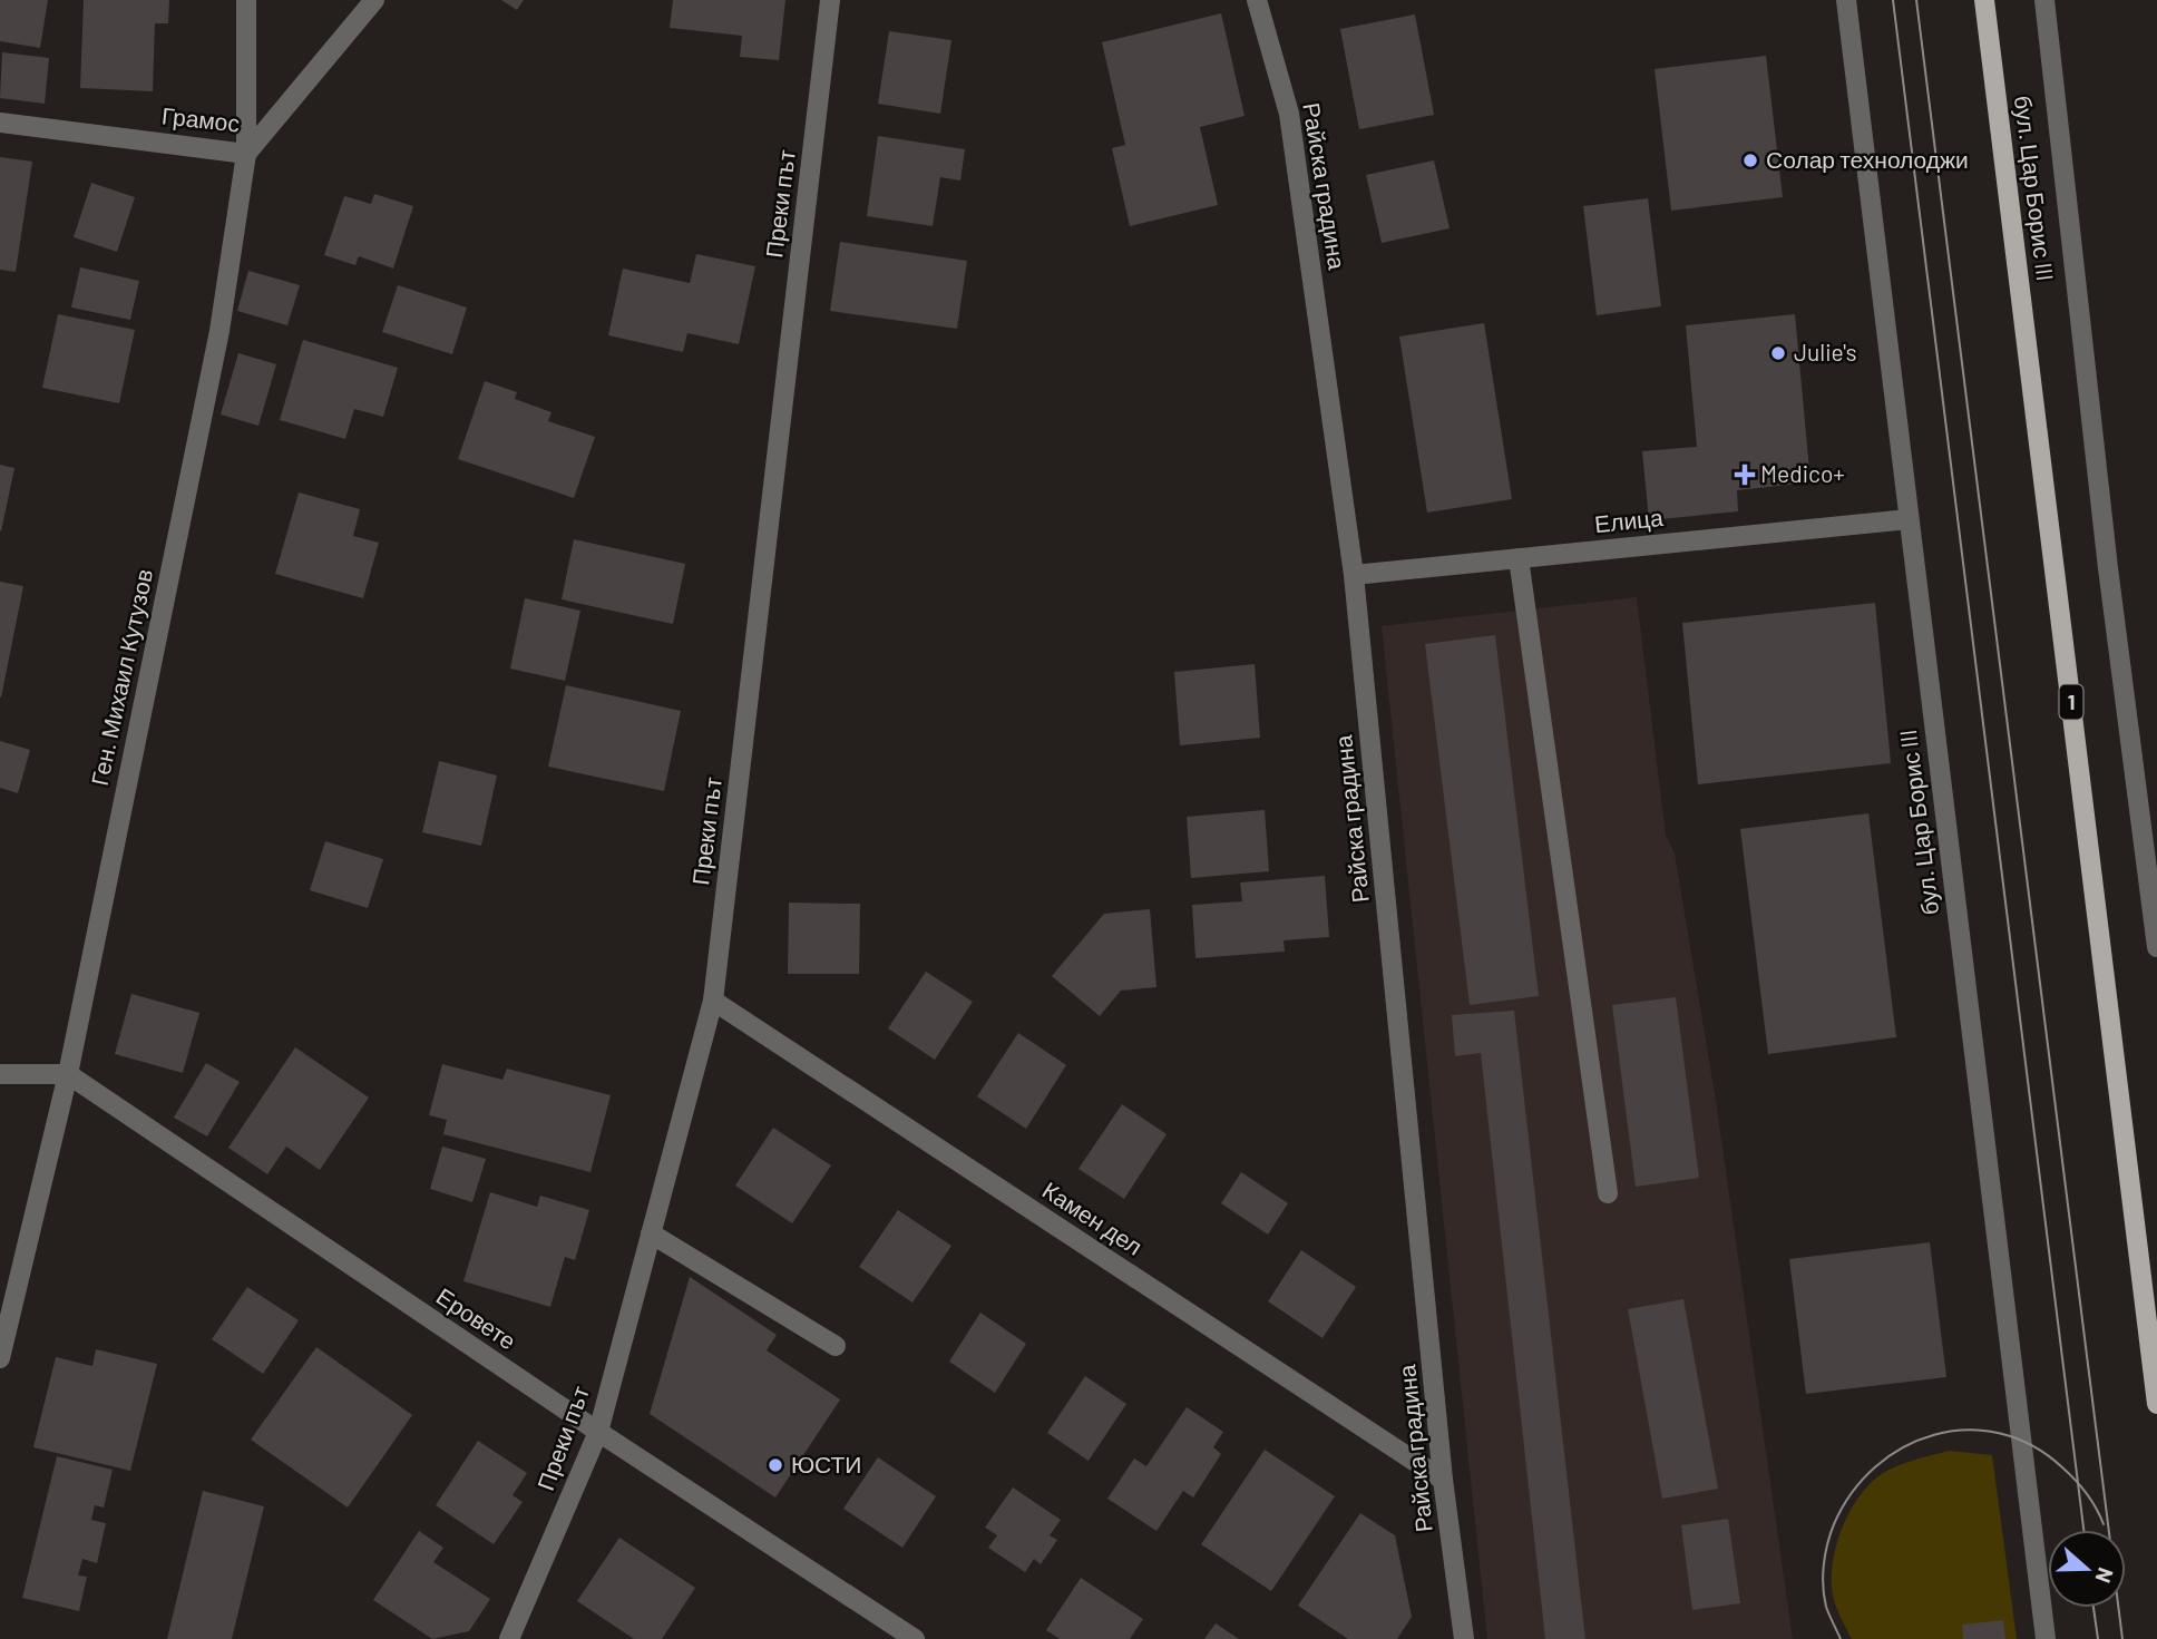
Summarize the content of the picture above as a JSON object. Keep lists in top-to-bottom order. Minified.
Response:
{"streets":{"main road":["бул. Цар Борис III","1"],"street":["Грамос","Райска градина","Преки път","Елица","Ген. Михаил Кутузов","Камен дел","Еровете"]},"crossings":[["Грамос","Ген. Михаил Кутузов"],["Райска градина","Елица"],["Райска градина","Камен дел"],["бул. Цар Борис III","Елица"],["Преки път","Камен дел"],["Преки път","Еровете"],["Ген. Михаил Кутузов","Еровете"]],"places":{"other":["Солар технолоджи","Julie's","ЮСТИ"],"health":["Medico+"]},"north":"right"}
